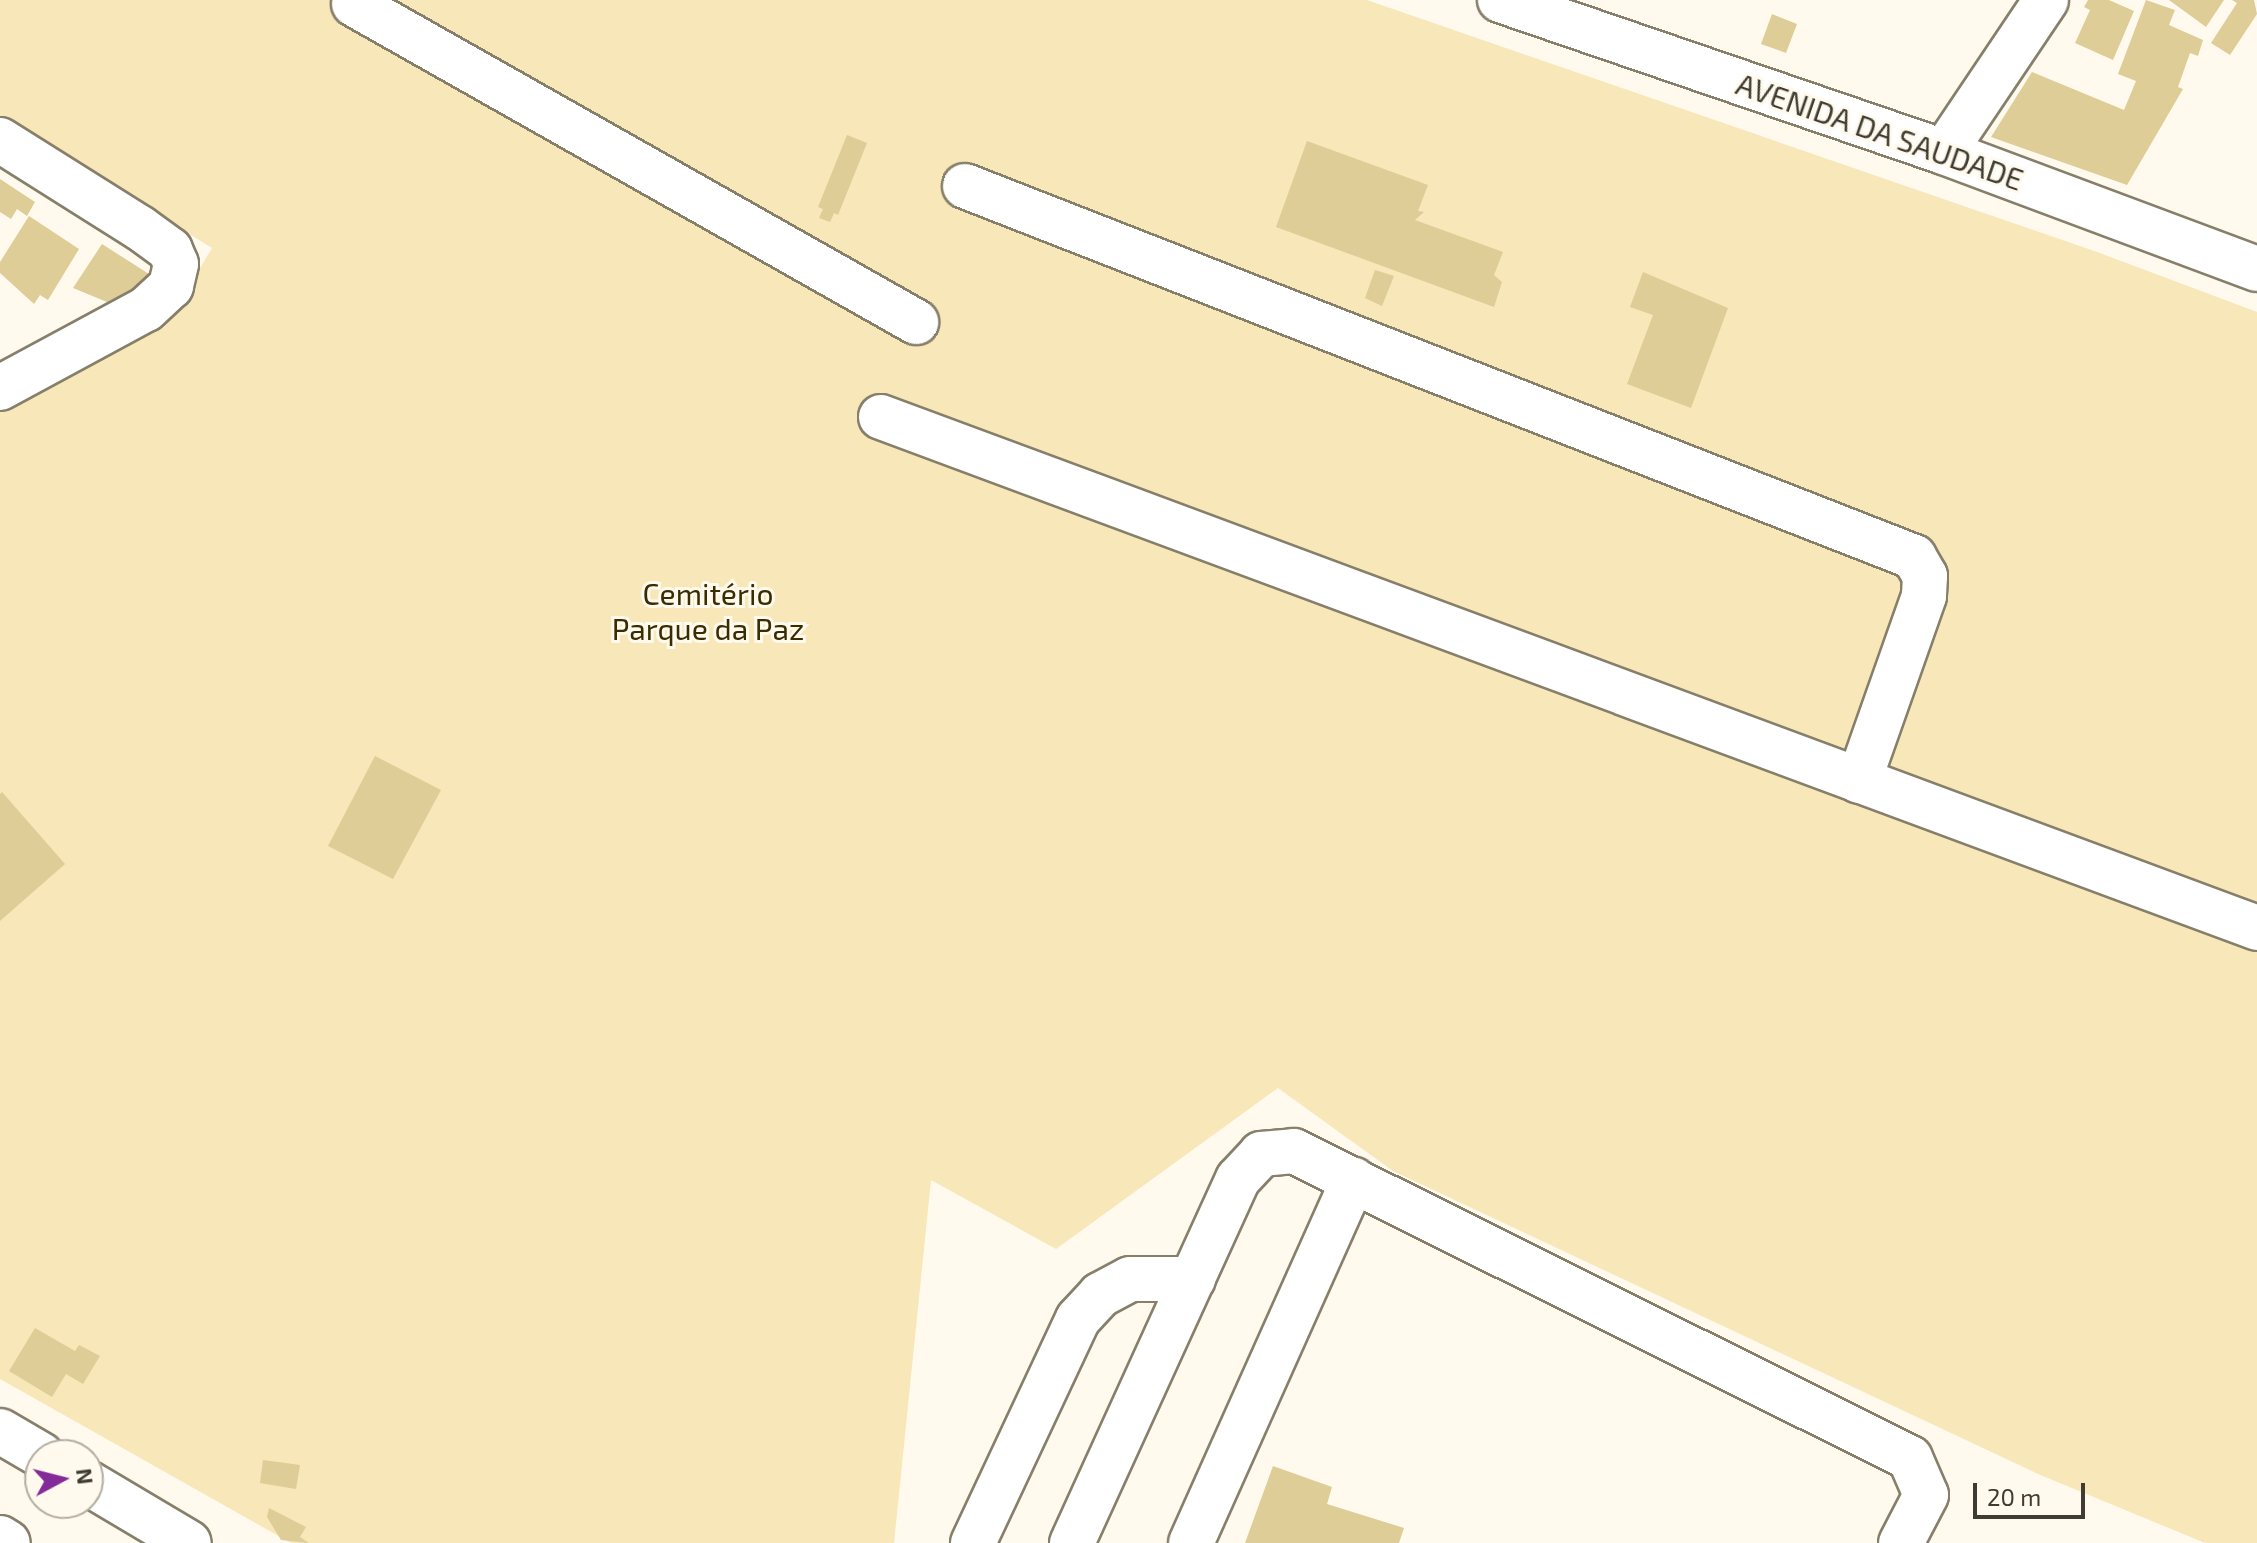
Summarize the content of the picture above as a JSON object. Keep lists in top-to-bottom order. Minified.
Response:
{"streets":{"street":["AVENIDA DA SAUDADE"]},"parks":["Cemitério Parque da Paz"],"scale_bar":"20 m","north":"right"}
